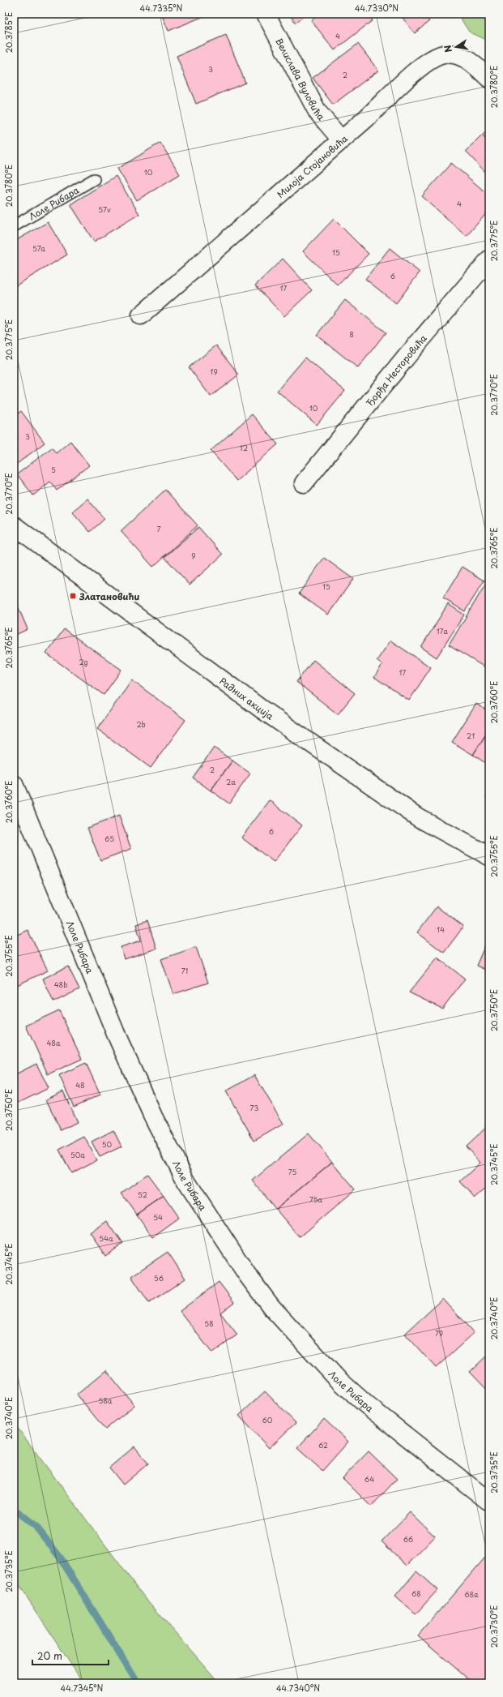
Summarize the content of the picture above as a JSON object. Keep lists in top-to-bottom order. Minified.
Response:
{"streets":{"main road":["Велислава Вуловића","Милоја Стојановића","Лоле Рибара","Ђорђа Несторовића","Радних акција"]},"crossings":[["Велислава Вуловића","Милоја Стојановића"]],"places":{"transit":["Златановићи"]},"house_numbers":["4","3","2","10","4","57v","57a","15","6","17","8","19","10","3","12","5","7","9","15","17a","2g","17","2b","21","2","2a","6","65","14","71","48b","48a","48","73","50","50a","75","52","75a","54","54a","56","58","79","58a","60","62","64","66","68","68a"],"scale_bar":"20 m","north":"left","coordinates":["44.7335°N","44.7330°N","20.3785°E","20.3780°E","20.3775°E","20.3770°E","20.3765°E","20.3760°E","20.3755°E","20.3750°E","20.3745°E","20.3740°E","20.3735°E","20.3730°E","44.7345°N","44.7340°N"]}
